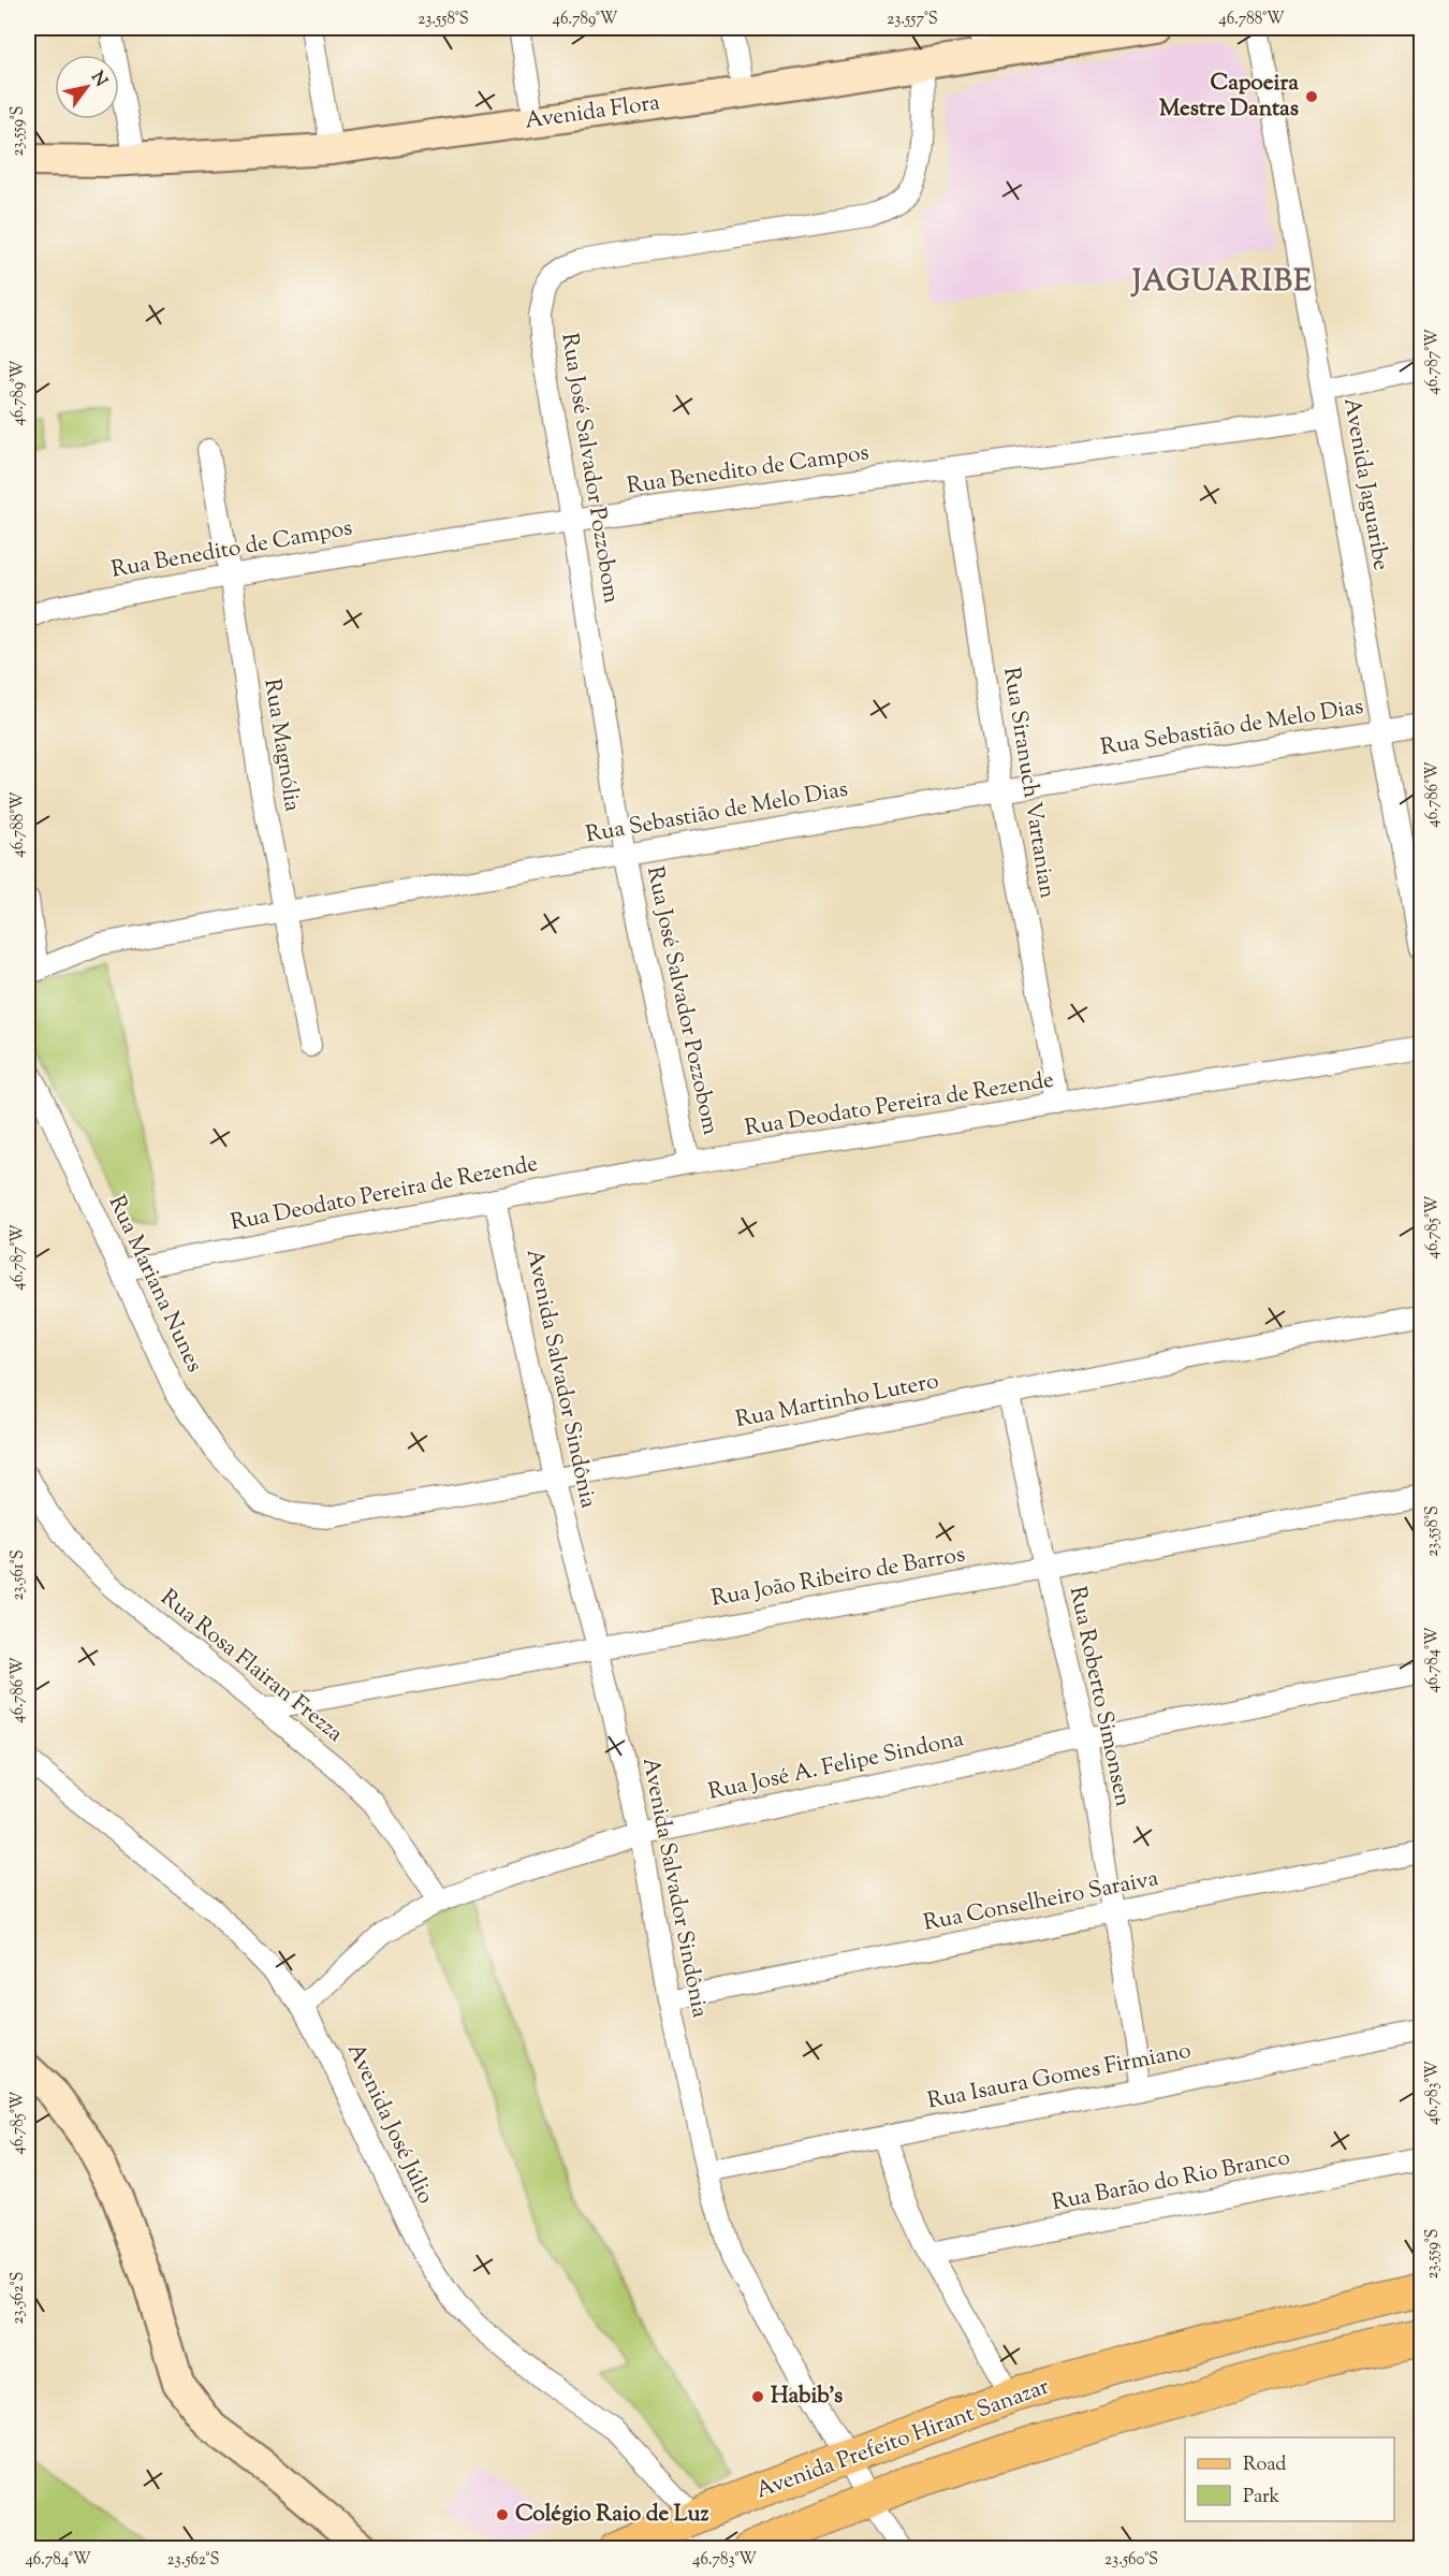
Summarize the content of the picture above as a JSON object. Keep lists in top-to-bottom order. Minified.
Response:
{"streets":{"main road":["Avenida Flora","Avenida Prefeito Hirant Sanazar"],"street":["Rua José Salvador Pozzobom","Rua Benedito de Campos","Avenida Jaguaribe","Rua Sebastião de Melo Dias","Rua Magnólia","Rua Siranuch Vartanian","Rua Deodato Pereira de Rezende","Rua Mariana Nunes","Avenida Salvador Sindônia","Rua Martinho Lutero","Rua João Ribeiro de Barros","Rua Rosa Flairan Frezza","Rua Roberto Simonsen","Rua José A. Felipe Sindona","Rua Conselheiro Saraiva","Rua Isaura Gomes Firmiano","Avenida José Júlio","Rua Barão do Rio Branco"]},"crossings":[["Avenida Flora","Rua José Salvador Pozzobom"],["Rua José Salvador Pozzobom","Rua Benedito de Campos"],["Rua José Salvador Pozzobom","Rua Sebastião de Melo Dias"],["Rua José Salvador Pozzobom","Rua Deodato Pereira de Rezende"],["Rua Benedito de Campos","Avenida Jaguaribe"],["Rua Benedito de Campos","Rua Magnólia"],["Rua Benedito de Campos","Rua Siranuch Vartanian"],["Avenida Jaguaribe","Rua Sebastião de Melo Dias"],["Rua Sebastião de Melo Dias","Rua Magnólia"],["Rua Sebastião de Melo Dias","Rua Siranuch Vartanian"],["Rua Siranuch Vartanian","Rua Deodato Pereira de Rezende"],["Rua Deodato Pereira de Rezende","Rua Mariana Nunes"],["Rua Deodato Pereira de Rezende","Avenida Salvador Sindônia"],["Rua Mariana Nunes","Rua Martinho Lutero"],["Avenida Salvador Sindônia","Rua Martinho Lutero"],["Avenida Salvador Sindônia","Rua João Ribeiro de Barros"],["Avenida Salvador Sindônia","Rua José A. Felipe Sindona"],["Avenida Salvador Sindônia","Rua Conselheiro Saraiva"],["Avenida Salvador Sindônia","Rua Isaura Gomes Firmiano"],["Avenida Salvador Sindônia","Avenida Prefeito Hirant Sanazar"],["Rua Martinho Lutero","Rua Roberto Simonsen"],["Rua João Ribeiro de Barros","Rua Rosa Flairan Frezza"],["Rua João Ribeiro de Barros","Rua Roberto Simonsen"],["Rua Rosa Flairan Frezza","Rua José A. Felipe Sindona"],["Rua Roberto Simonsen","Rua José A. Felipe Sindona"],["Rua Roberto Simonsen","Rua Conselheiro Saraiva"],["Rua Roberto Simonsen","Rua Isaura Gomes Firmiano"],["Rua José A. Felipe Sindona","Avenida José Júlio"],["Avenida José Júlio","Avenida Prefeito Hirant Sanazar"]],"districts":["JAGUARIBE"],"places":["Capoeira Mestre Dantas","Habib's","Colégio Raio de Luz"],"legend":["Road","Park"],"north":"top right","coordinates":["23.558°S","46.789°W","23.557°S","46.788°W","23.559°S","46.787°W","46.786°W","46.785°W","23.561°S","46.784°W","46.783°W","23.562°S","23.560°S"]}
